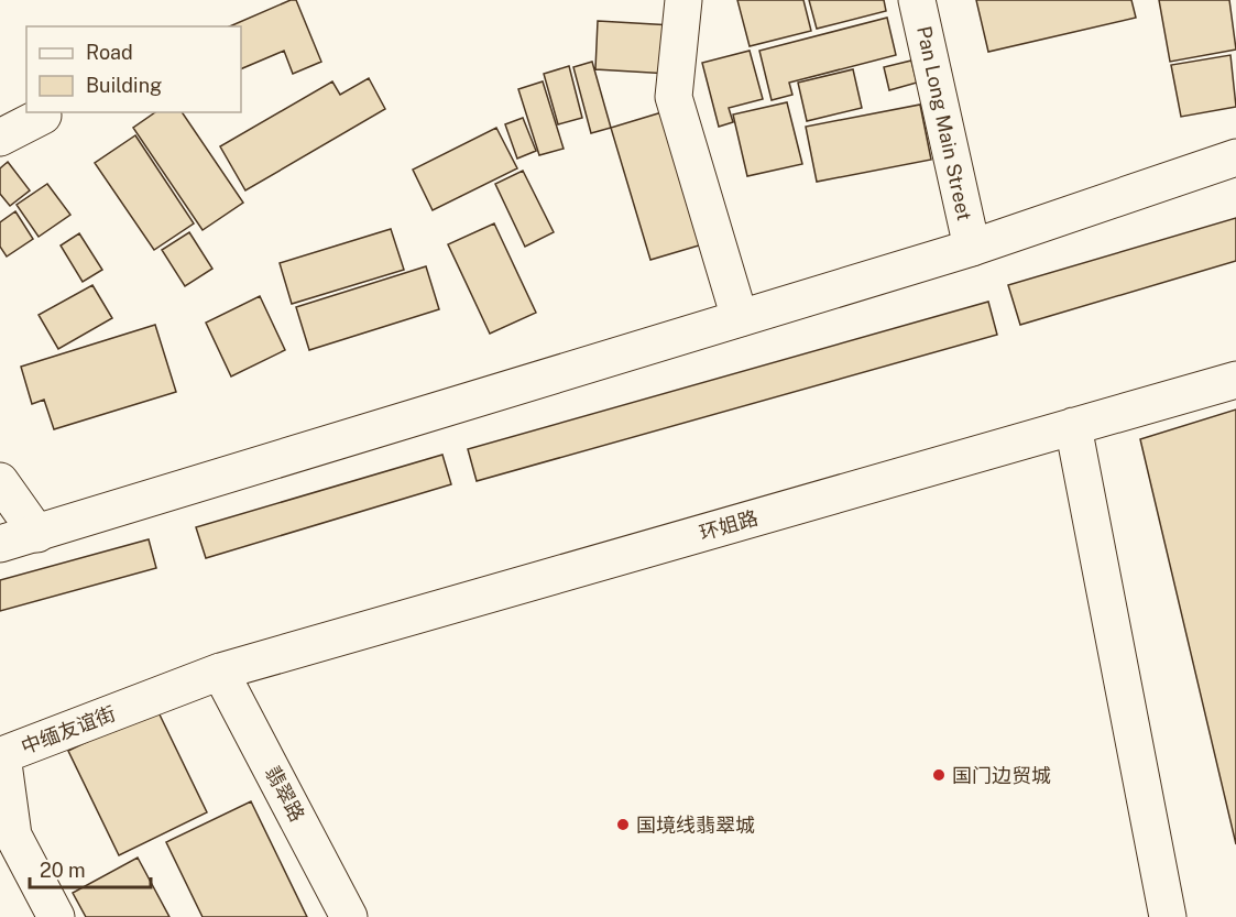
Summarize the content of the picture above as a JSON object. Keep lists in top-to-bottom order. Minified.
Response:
{"streets":{"main road":["Pan Long Main Street","环姐路","中缅友谊街","翡翠路"]},"crossings":[["环姐路","中缅友谊街"],["环姐路","翡翠路"],["中缅友谊街","翡翠路"]],"places":["国门边贸城","国境线翡翠城"],"legend":["Road","Building"],"scale_bar":"20 m"}
